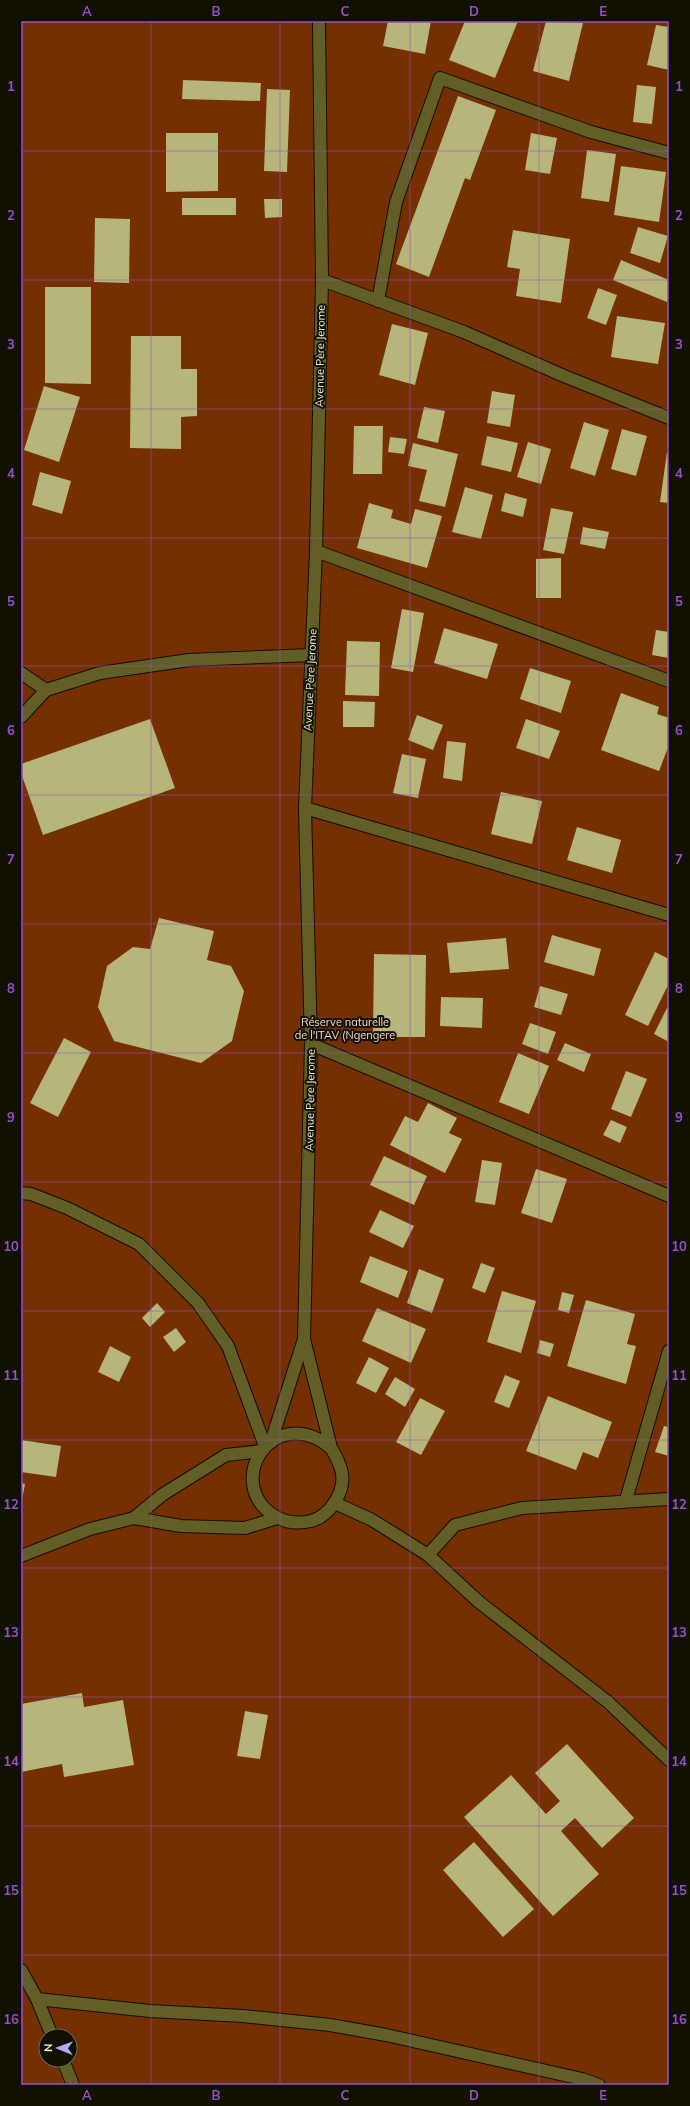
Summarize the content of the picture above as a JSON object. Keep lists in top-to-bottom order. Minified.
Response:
{"streets":{"street":["Avenue Père Jerome"]},"parks":["Réserve naturelle de l'ITAV (Ngengere"],"north":"left","grid":{"columns":["A","B","C","D","E"],"rows":["1","2","3","4","5","6","7","8","9","10","11","12","13","14","15","16"]}}
